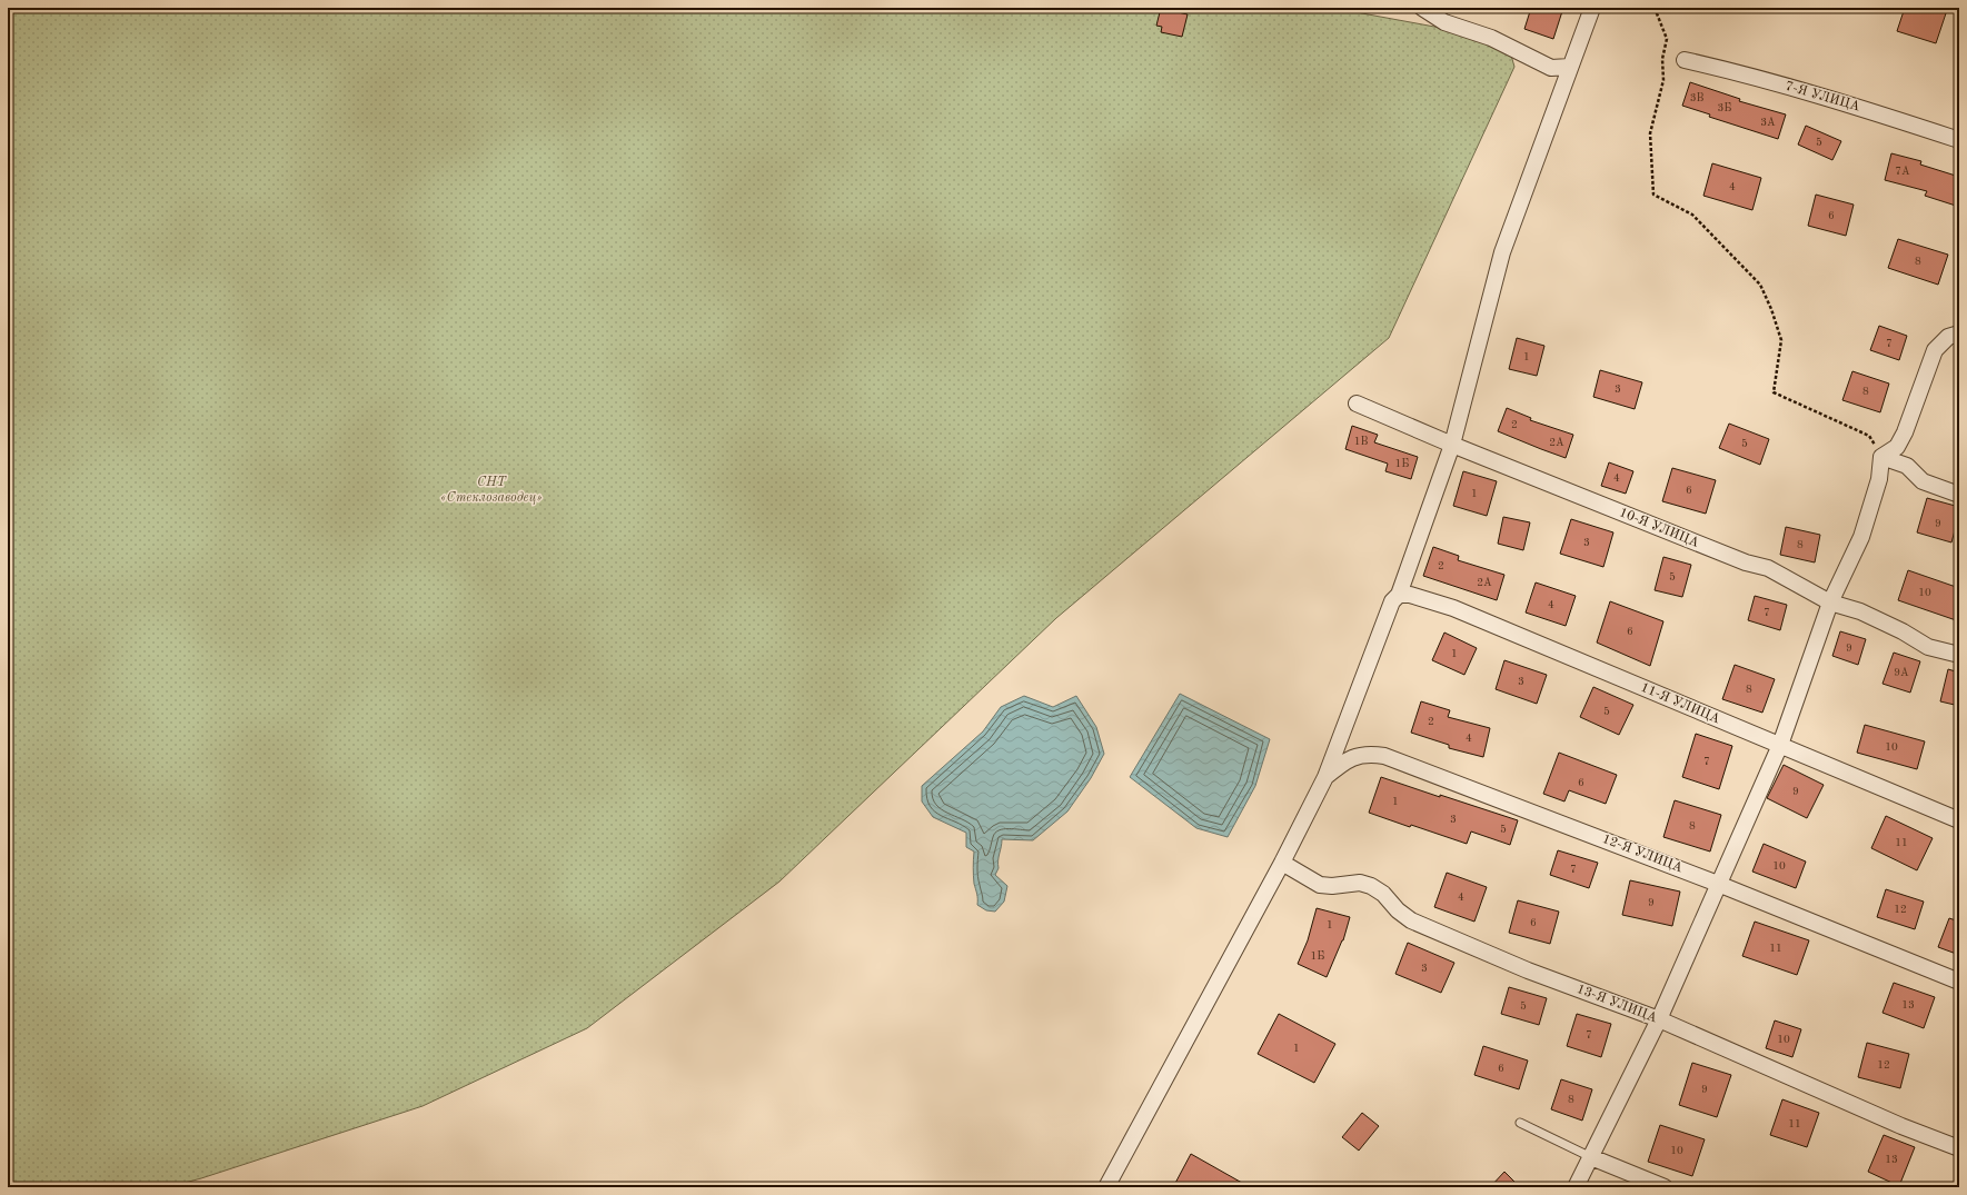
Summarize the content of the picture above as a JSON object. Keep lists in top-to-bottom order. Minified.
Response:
{"streets":{"street":["7-Я УЛИЦА","10-Я УЛИЦА","11-Я УЛИЦА","12-Я УЛИЦА","13-Я УЛИЦА"]},"parks":["СНТ «Стеклозаводец»"],"house_numbers":["3В","3Б","3А","5","7А","4","6","8","7","1","3","8","2","1В","2А","5","1Б","4","6","1","9","3","8","2","5","2А","10","4","7","6","9","1","9А","3","8","5","2","4","10","7","6","9","1","3","8","5","11","10","7","4","9","12","6","1","11","1Б","3","13","5","7","10","1","12","6","9","8","11","10","13"]}
